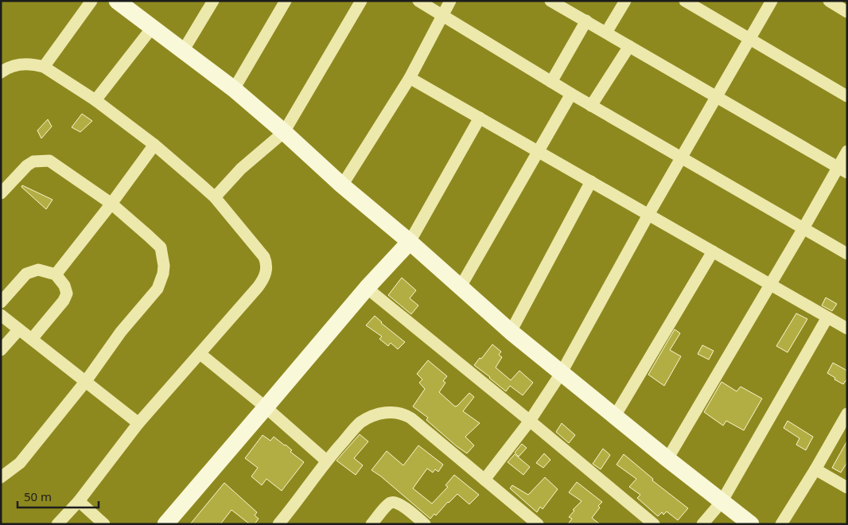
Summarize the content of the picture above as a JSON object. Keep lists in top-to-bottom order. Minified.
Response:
{"scale_bar":"50 m"}
